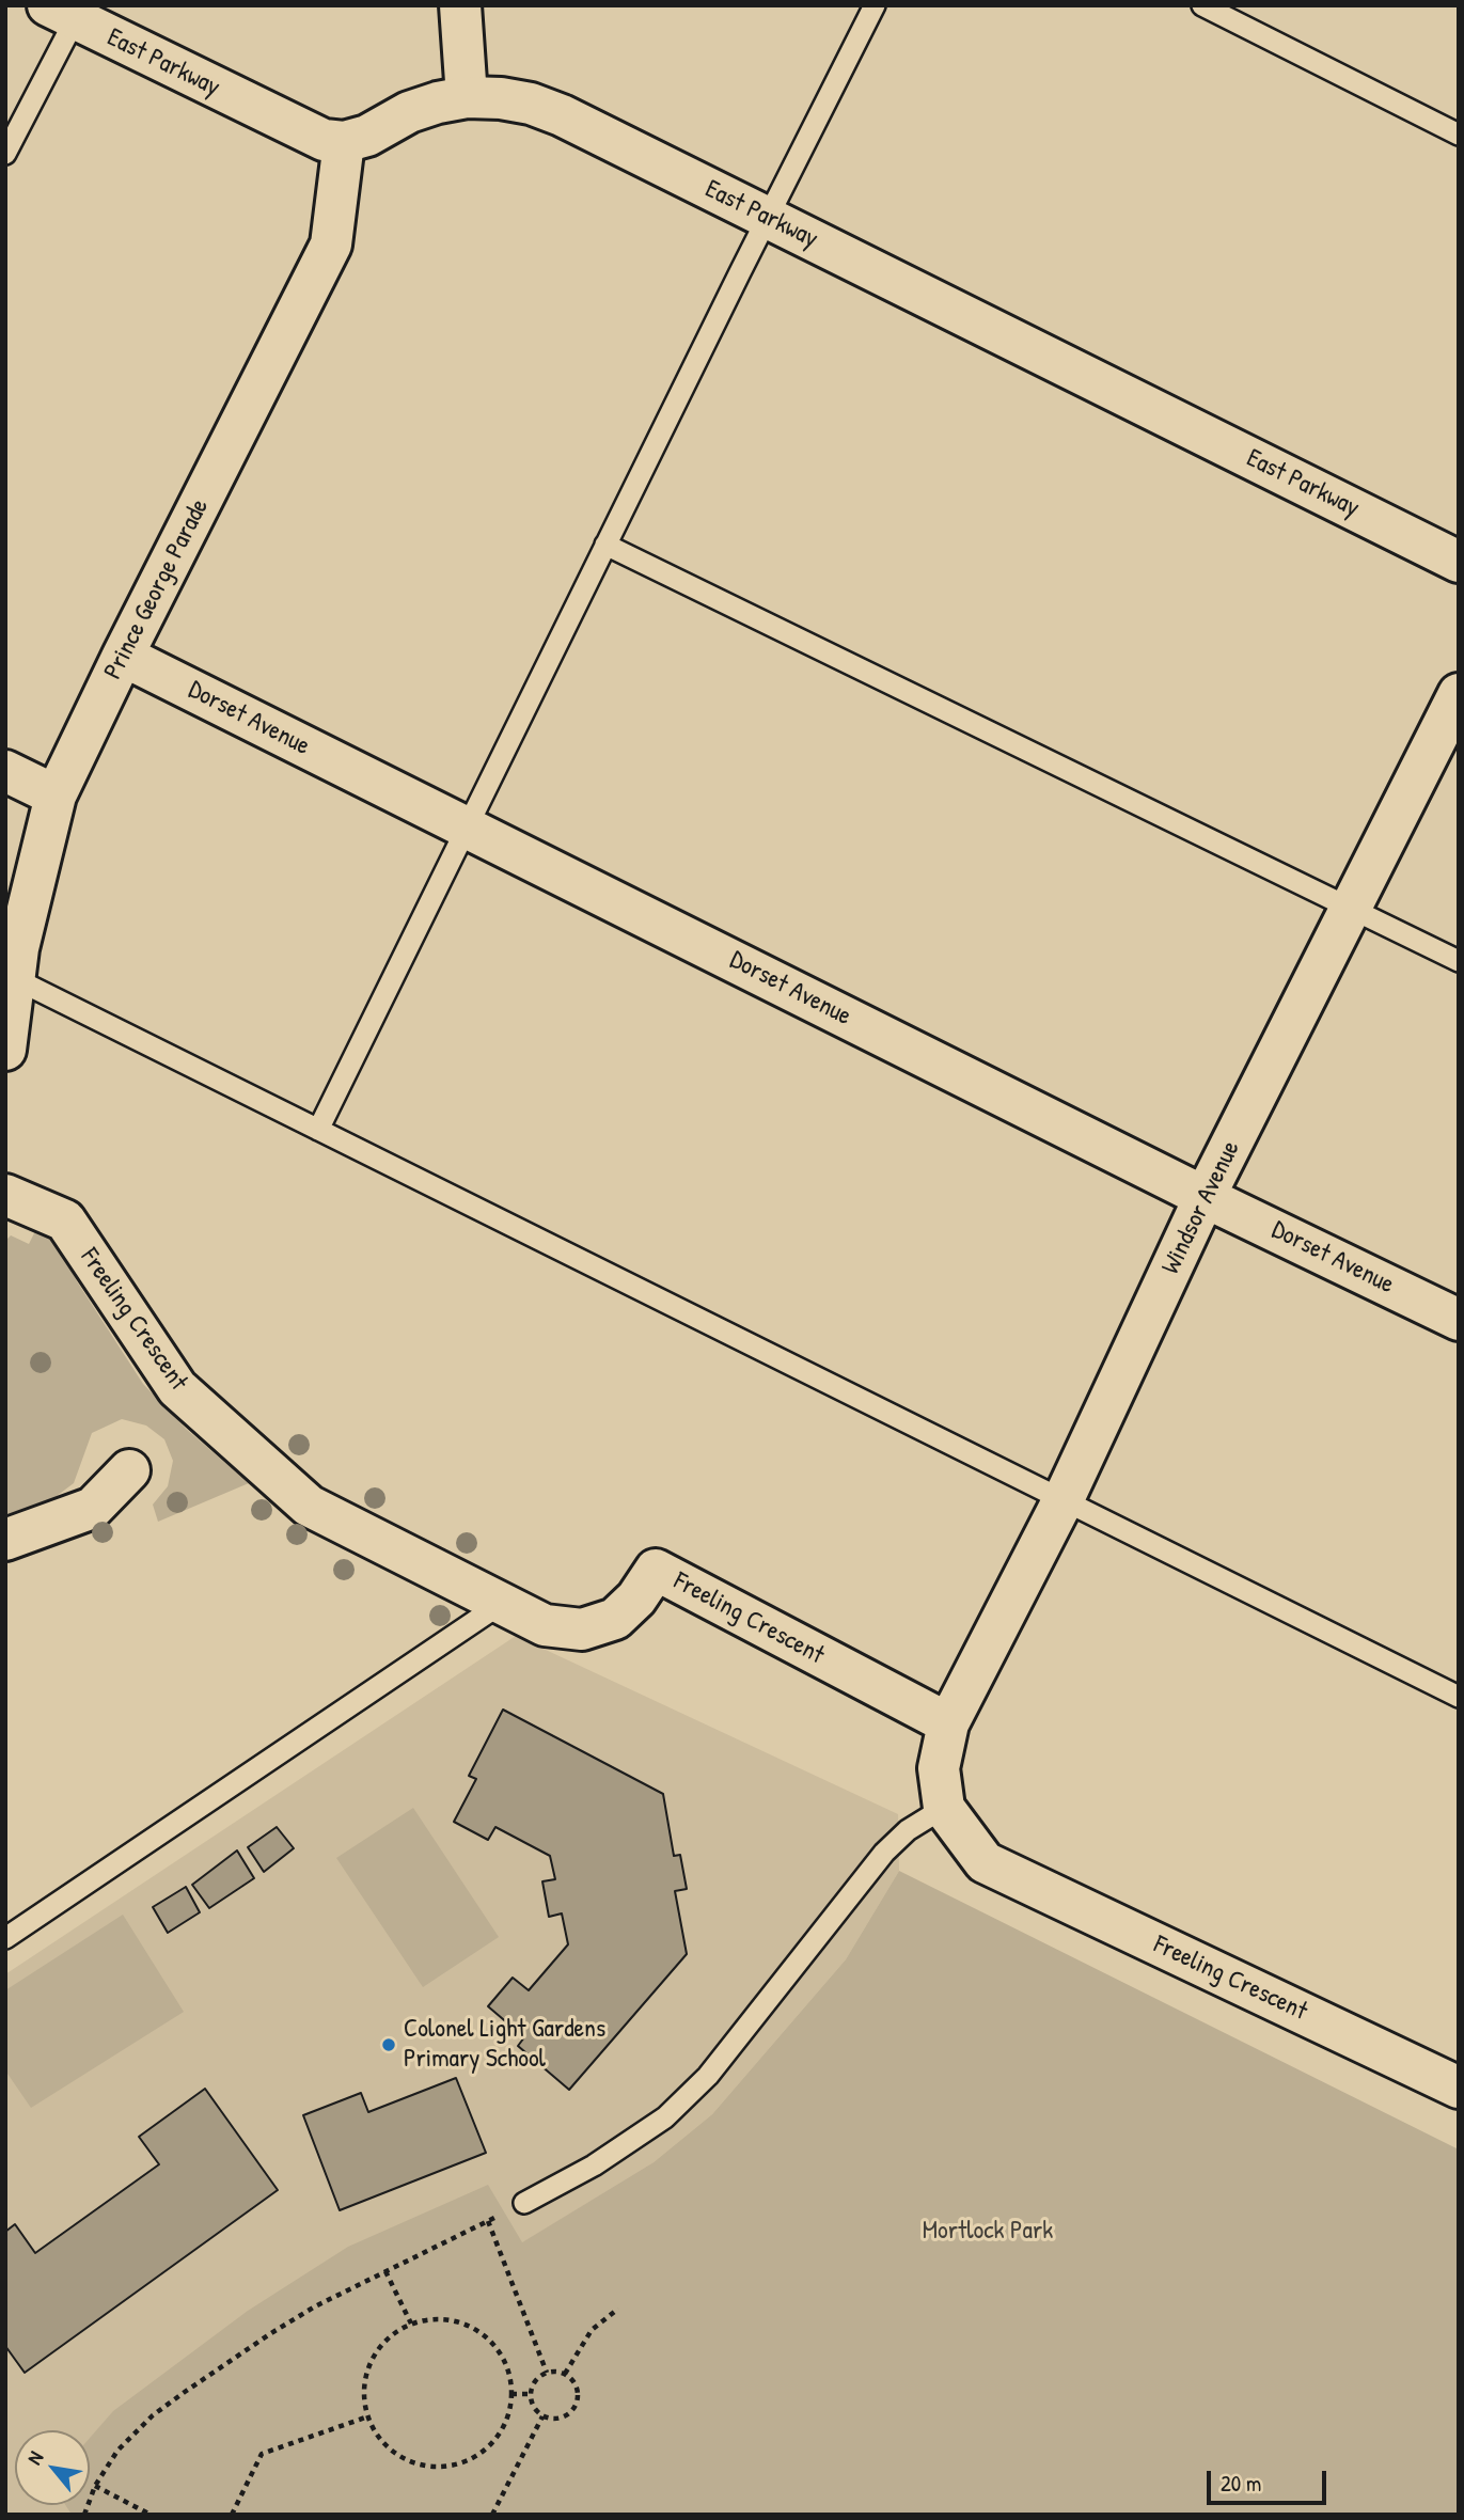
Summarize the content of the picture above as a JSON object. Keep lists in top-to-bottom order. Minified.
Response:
{"streets":{"street":["East Parkway","Prince George Parade","Dorset Avenue","Windsor Avenue","Freeling Crescent"]},"crossings":[["East Parkway","Prince George Parade"],["Prince George Parade","Dorset Avenue"],["Dorset Avenue","Windsor Avenue"],["Windsor Avenue","Freeling Crescent"]],"parks":["Mortlock Park"],"places":["Colonel Light Gardens Primary School"],"scale_bar":"20 m","north":"top left"}
